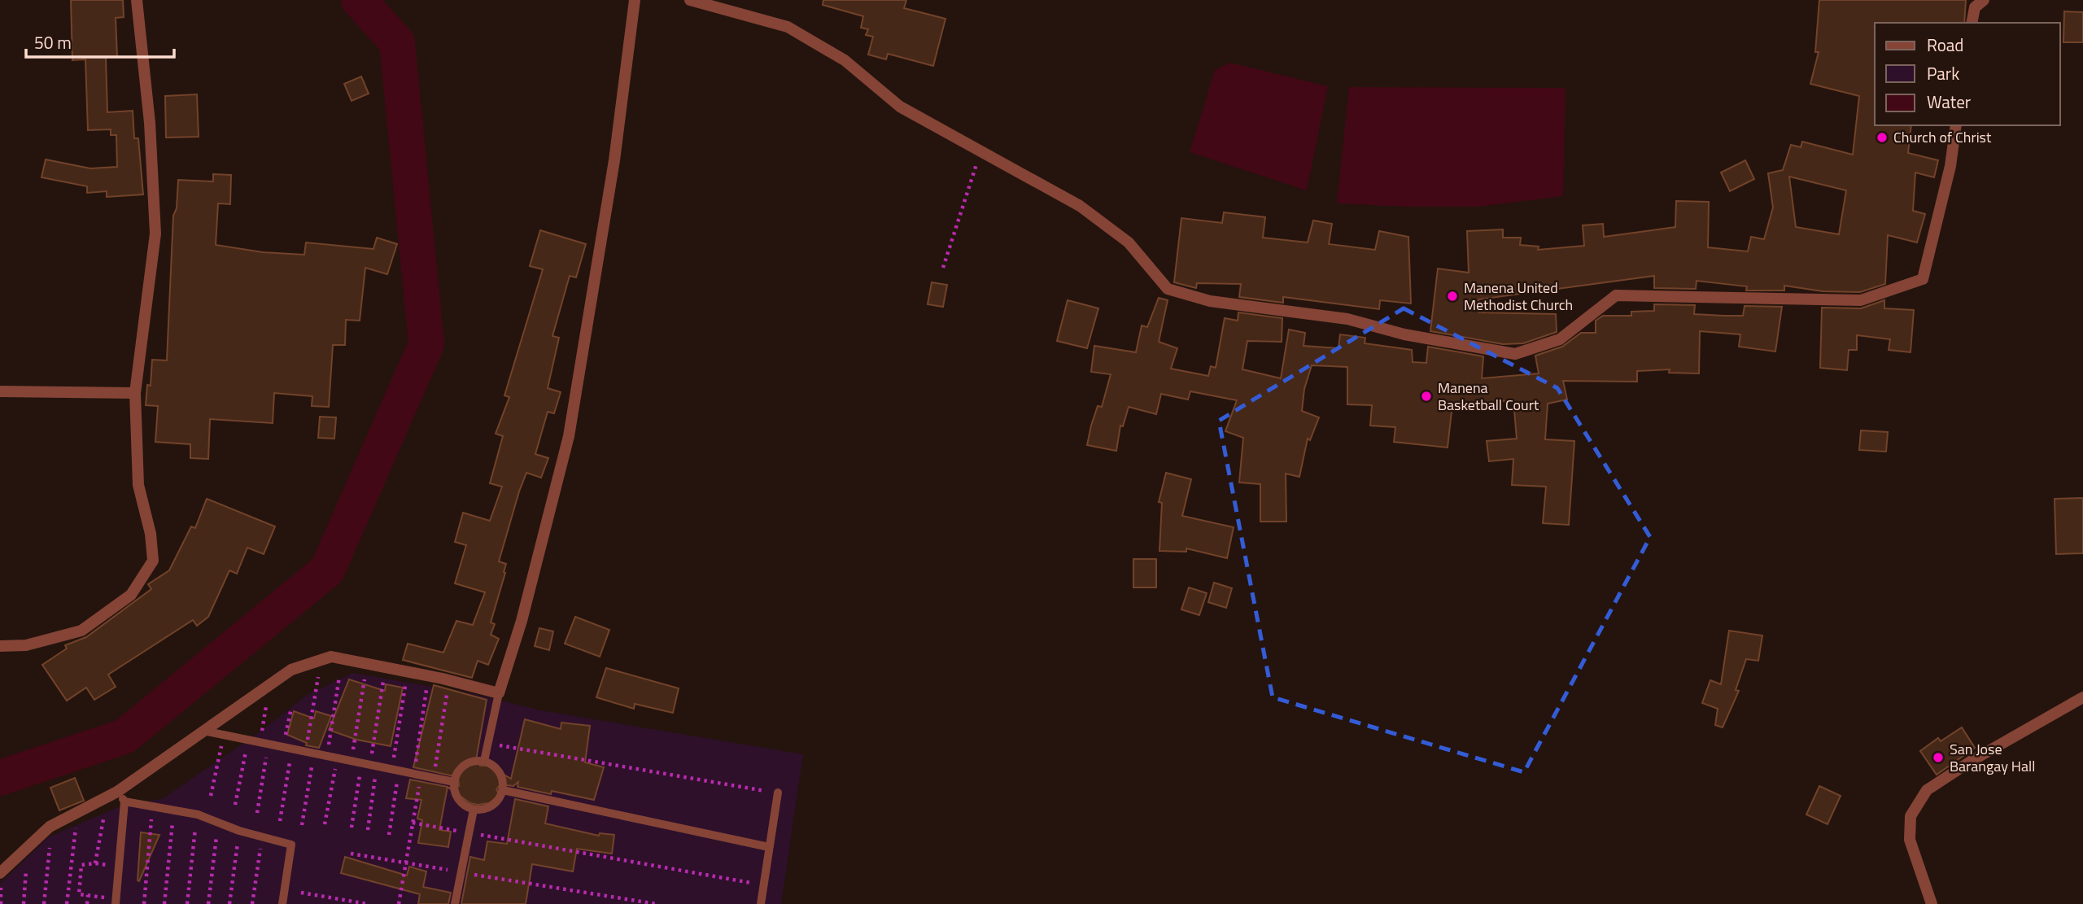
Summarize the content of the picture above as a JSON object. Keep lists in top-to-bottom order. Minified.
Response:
{"places":["Church of Christ","Manena United Methodist Church","Manena Basketball Court","San Jose Barangay Hall"],"legend":["Road","Park","Water"],"scale_bar":"50 m"}
